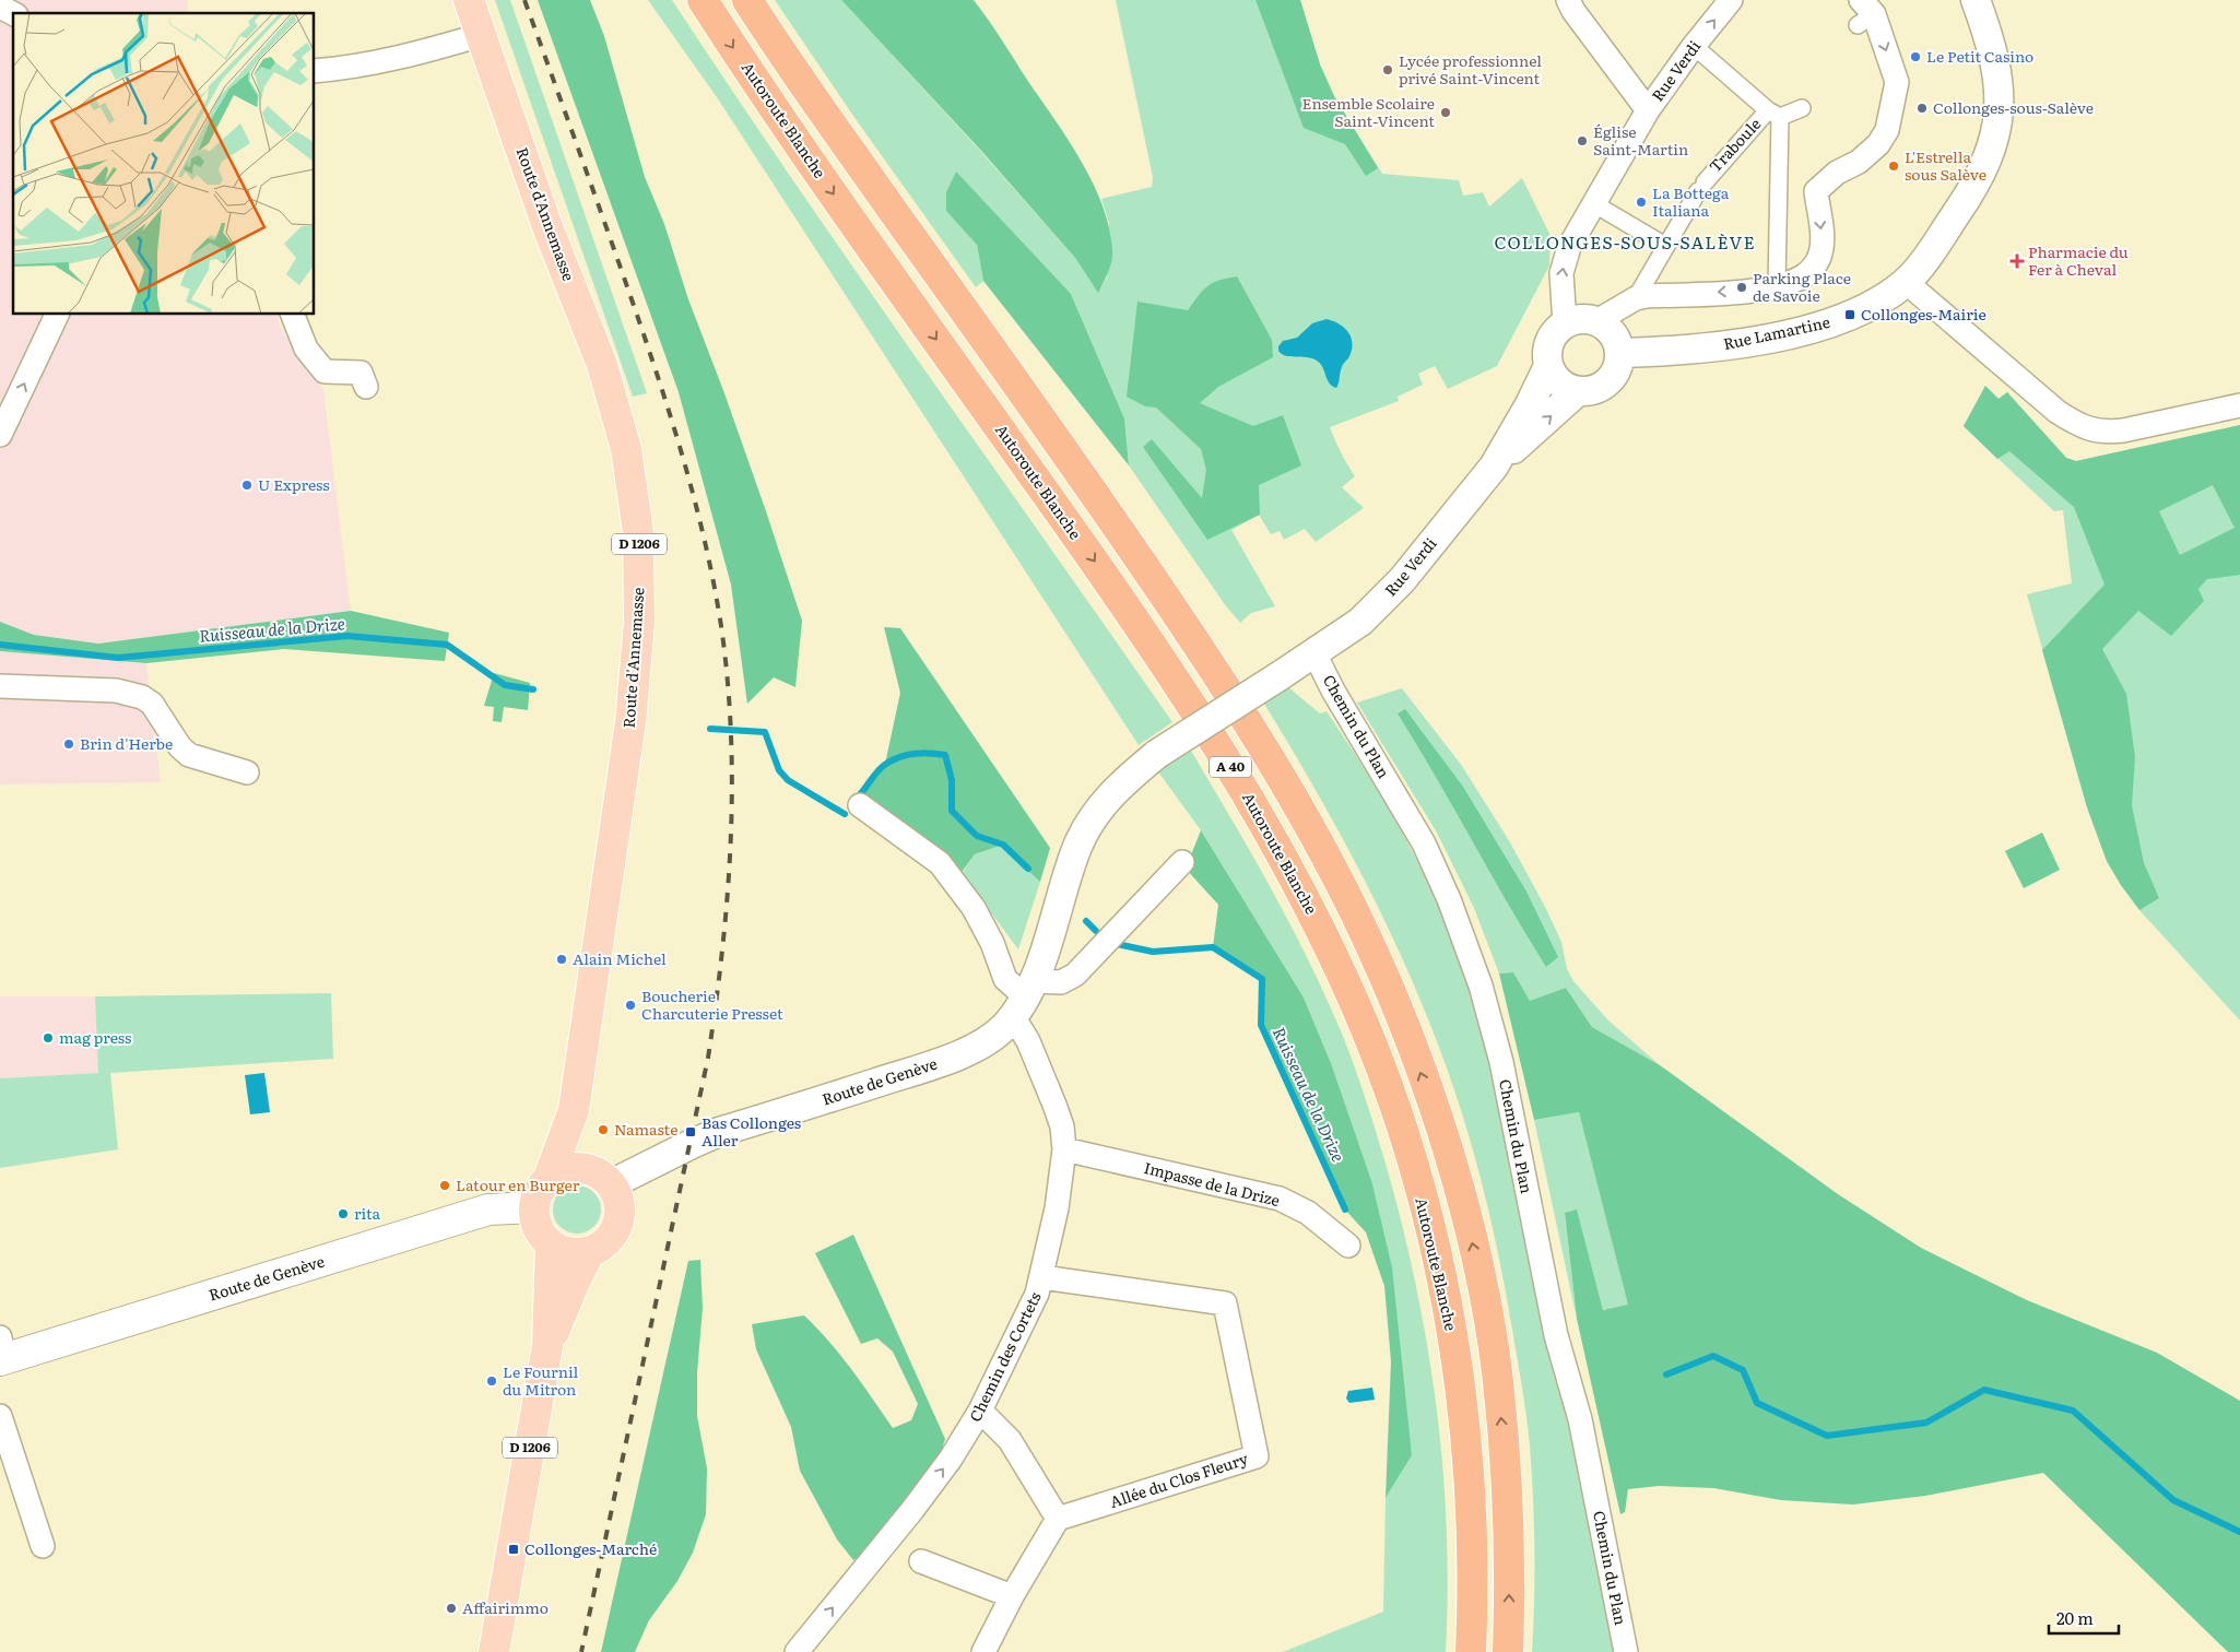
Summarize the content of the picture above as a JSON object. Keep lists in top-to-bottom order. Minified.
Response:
{"streets":{"highway":["Autoroute Blanche","A 40"],"main road":["Route d'Annemasse","D 1206","Route de Genève"],"street":["Rue Verdi","Traboule","Rue Lamartine","Chemin du Plan","Impasse de la Drize","Chemin des Cortets","Allée du Clos Fleury"]},"crossings":[["Rue Verdi","Rue Lamartine"],["Rue Verdi","Chemin du Plan"],["Rue Verdi","Route de Genève"],["Route d'Annemasse","D 1206"],["Route d'Annemasse","Route de Genève"],["D 1206","Route de Genève"],["Route de Genève","Chemin des Cortets"],["Impasse de la Drize","Chemin des Cortets"],["Chemin des Cortets","Allée du Clos Fleury"]],"districts":["COLLONGES-SOUS-SALÈVE"],"water":["Ruisseau de la Drize"],"places":{"other":["Le Petit Casino","Lycée professionnel privé Saint-Vincent","Collonges-sous-Salève","Ensemble Scolaire Saint-Vincent","Église Saint-Martin","L'Estrella sous Salève","La Bottega Italiana","Parking Place de Savoie","U Express","Brin d'Herbe","Alain Michel","Boucherie Charcuterie Presset","mag press","Namaste","Latour en Burger","rita","Le Fournil du Mitron","Affairimmo"],"health":["Pharmacie du Fer à Cheval"],"transit":["Collonges-Mairie","Bas Collonges Aller","Collonges-Marché"]},"scale_bar":"20 m"}
